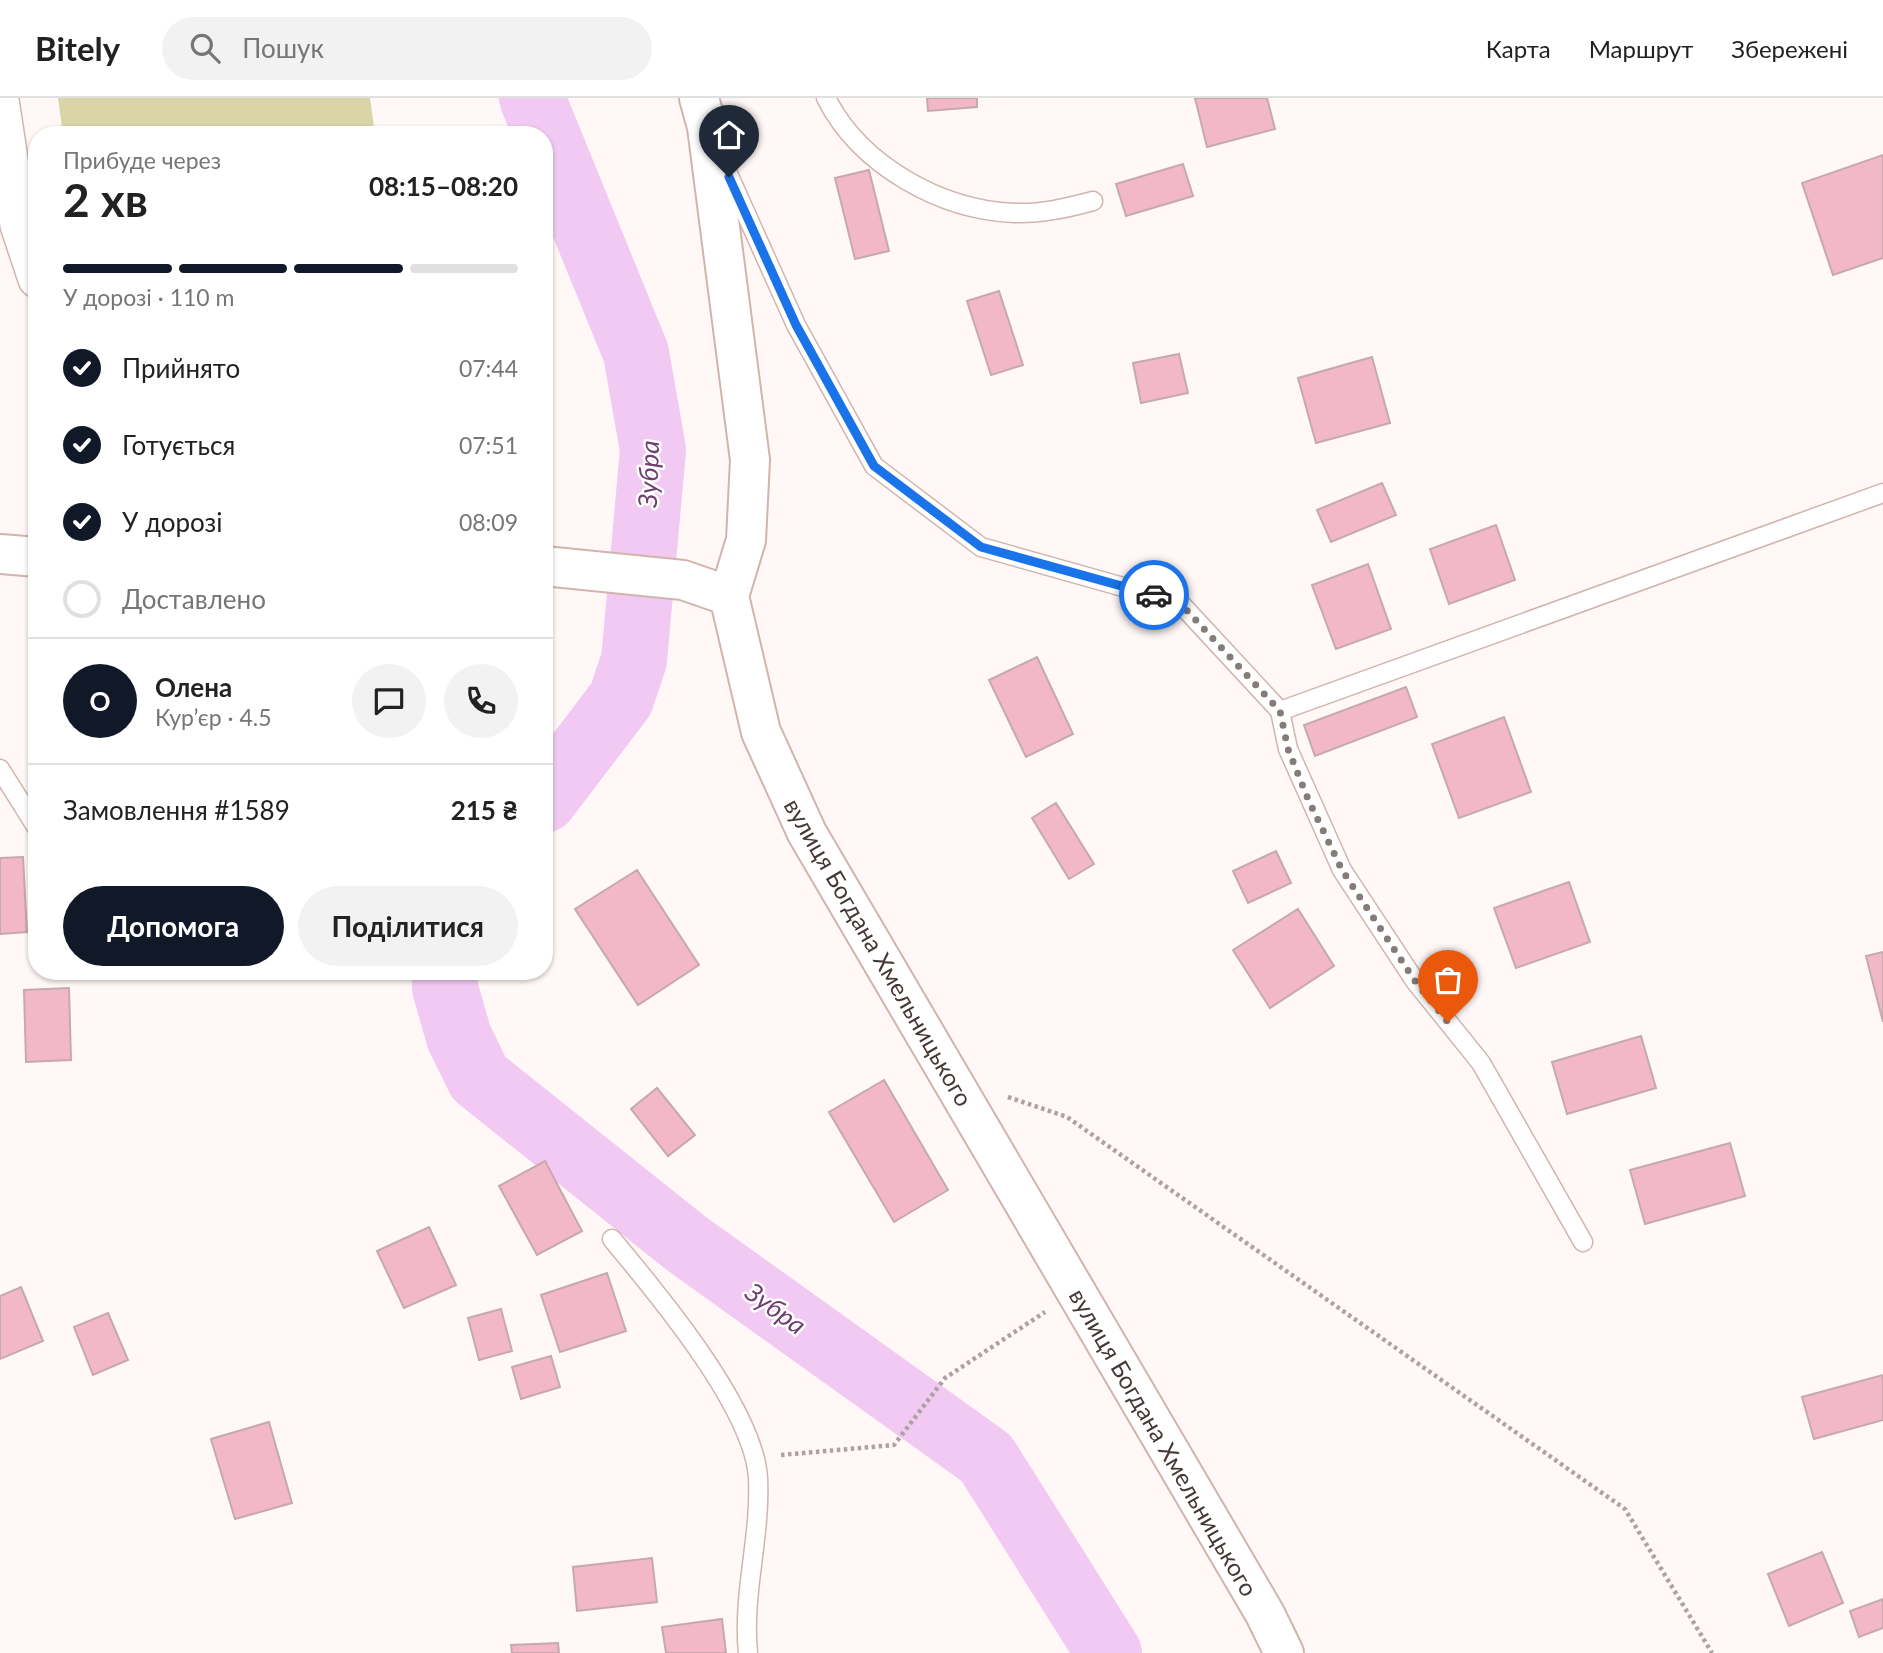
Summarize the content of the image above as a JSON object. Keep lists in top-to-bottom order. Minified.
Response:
{"streets":{"street":["вулиця Богдана Хмельницького"]},"water":["Зубра"],"page":{"header":"Bitely","search":"Пошук","nav":["Карта","Маршрут","Збережені"],"heading":["2 хв","Прибуде через","08:15–08:20"],"panel":["Олена","Кур’єр · 4.5","Замовлення #1589","215 ₴"],"bar":"У дорозі · 110 m","list":[["Прийнято","07:44"],["Готується","07:51"],["У дорозі","08:09"],"Доставлено"],"round":"О","buttons":["Допомога","Поділитися"]}}
